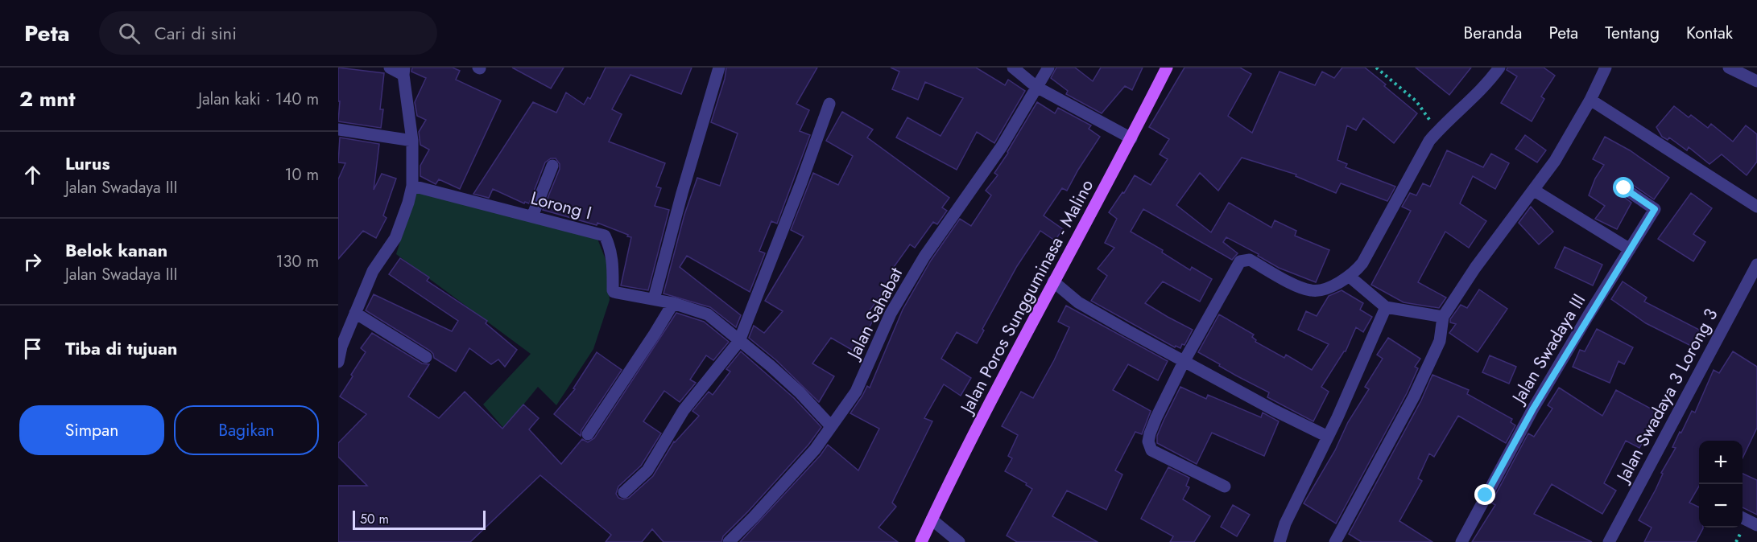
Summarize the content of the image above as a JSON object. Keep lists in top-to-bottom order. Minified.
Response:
{"streets":{"main road":["Jalan Poros Sungguminasa - Malino"],"street":["Lorong I","Jalan Sahabat","Jalan Swadaya III","Jalan Swadaya 3 Lorong 3"]},"scale_bar":"50 m","page":{"header":"Peta","search":"Cari di sini","nav":["Beranda","Peta","Tentang","Kontak"],"heading":["2 mnt","Jalan kaki · 140 m"],"list":[["Lurus","Jalan Swadaya III","10 m"],["Belok kanan","Jalan Swadaya III","130 m"],"Tiba di tujuan"],"buttons":["Simpan","Bagikan"],"map_buttons":["+","−"],"scale":"50 m"}}
